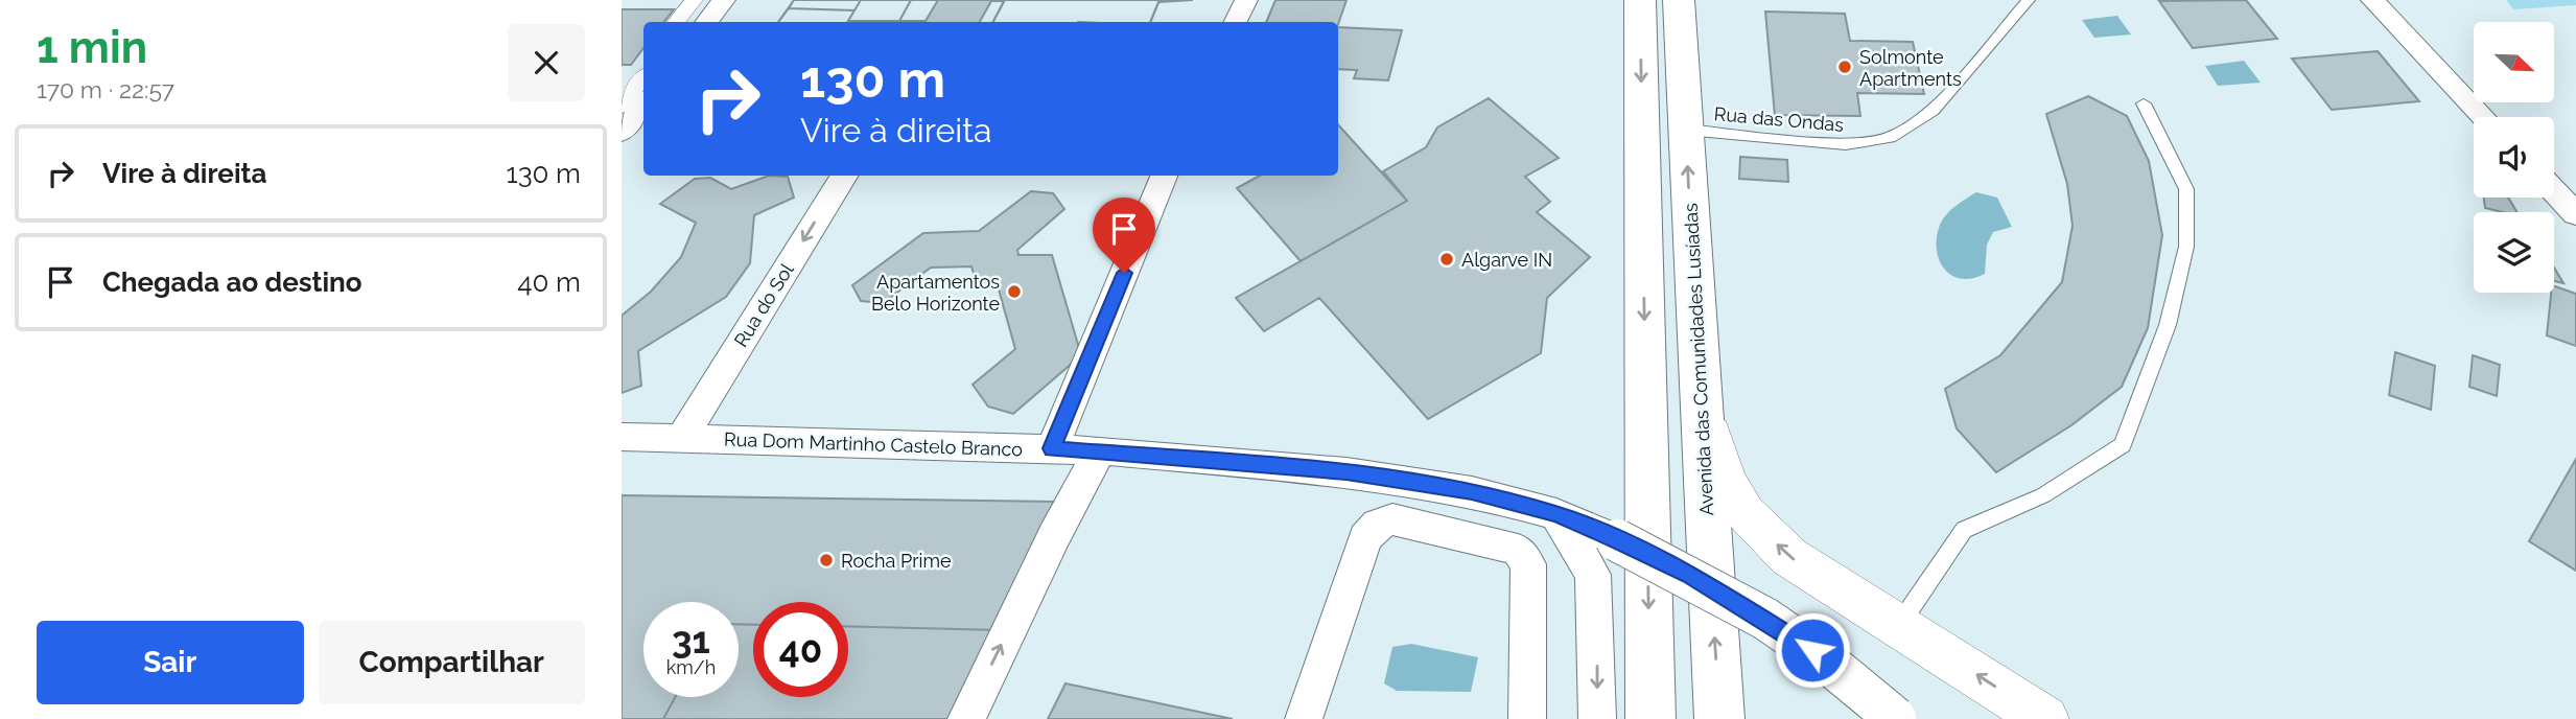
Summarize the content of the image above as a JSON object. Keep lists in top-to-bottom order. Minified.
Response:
{"streets":{"main road":["Avenida das Comunidades Lusíadas"],"street":["Rua do Sol","Rua Dom Martinho Castelo Branco"],"lane":["Rua das Ondas"]},"crossings":[["Rua das Ondas","Avenida das Comunidades Lusíadas"],["Rua do Sol","Rua Dom Martinho Castelo Branco"]],"places":["Solmonte Apartments","Algarve IN","Apartamentos Belo Horizonte","Rocha Prime"],"north":"bottom right","page":{"heading":["1 min","170 m · 22:57"],"turn":["130 m","Vire à direita"],"list":[{"name":"Vire à direita","value":"130 m"},{"name":"Chegada ao destino","value":"40 m"}],"speed":"31 km/h","limit":"40","buttons":["Sair","Compartilhar"]}}
